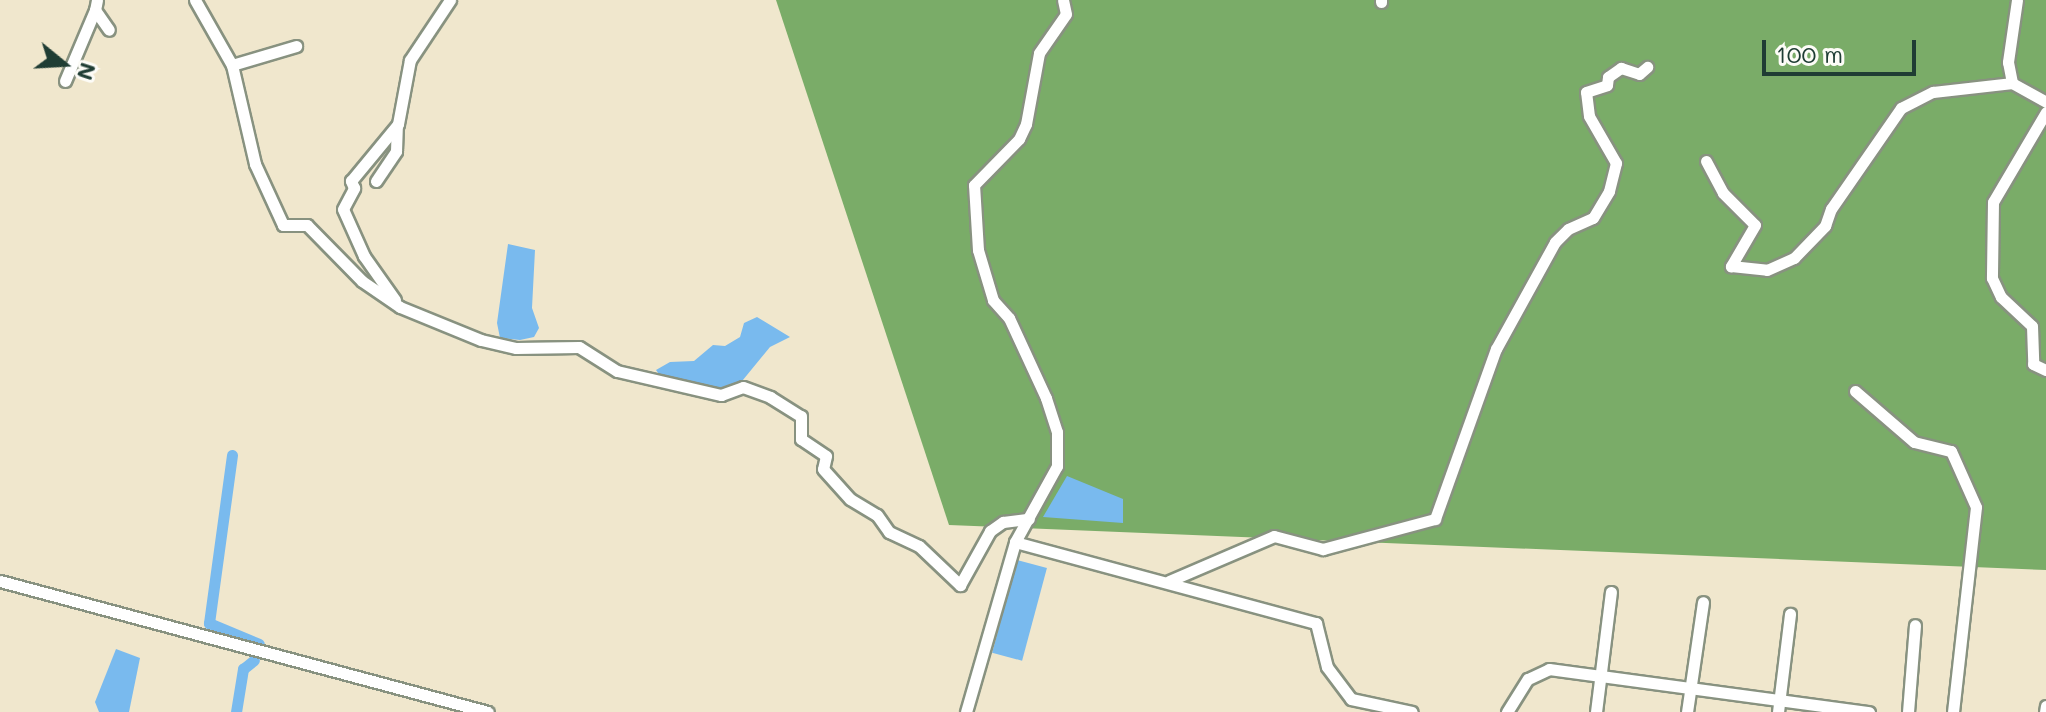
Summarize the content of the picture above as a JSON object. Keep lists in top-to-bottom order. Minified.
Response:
{"scale_bar":"100 m","north":"right"}
